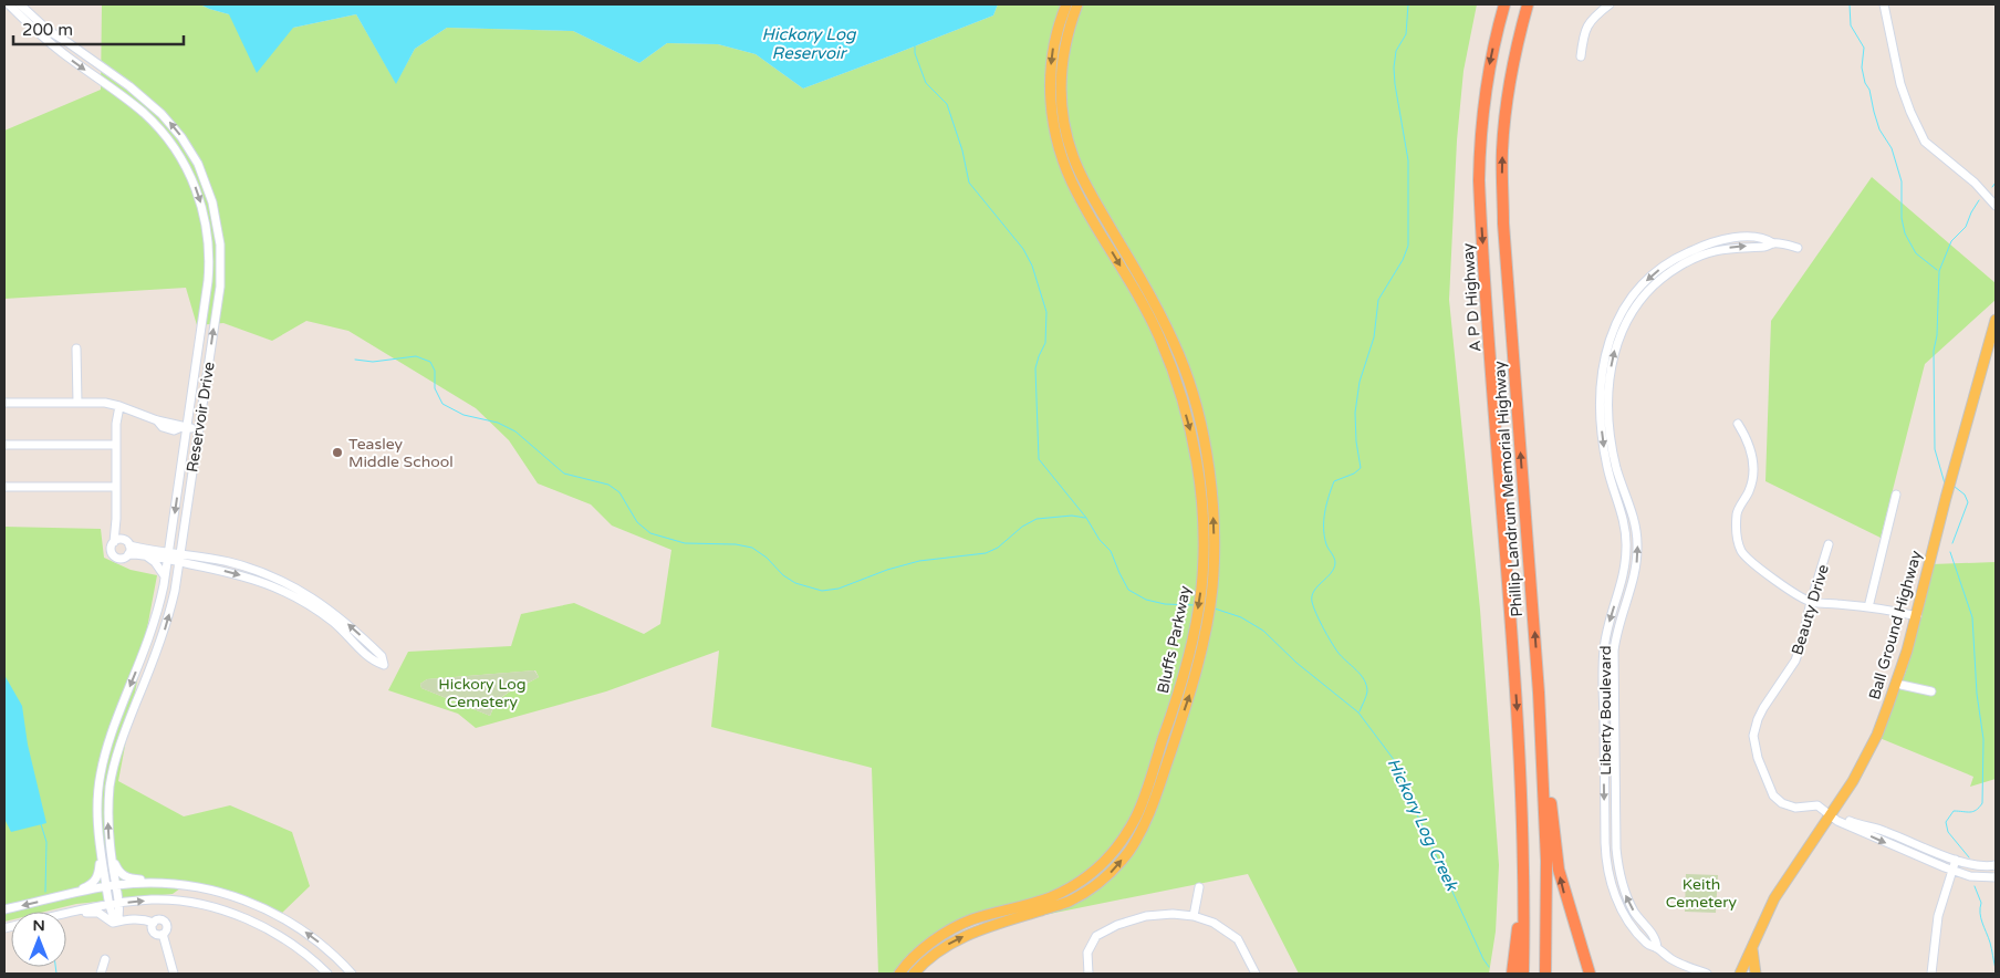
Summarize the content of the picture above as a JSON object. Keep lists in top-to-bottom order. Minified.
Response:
{"streets":{"highway":["A P D Highway","Phillip Landrum Memorial Highway"],"main road":["Ball Ground Highway","Bluffs Parkway"],"street":["Reservoir Drive","Beauty Drive","Liberty Boulevard"]},"crossings":[["A P D Highway","Phillip Landrum Memorial Highway"],["Beauty Drive","Ball Ground Highway"]],"one_way":["A P D Highway"],"water":["Hickory Log Reservoir","Hickory Log Creek"],"parks":["Hickory Log Cemetery","Keith Cemetery"],"places":["Teasley Middle School"],"scale_bar":"200 m","north":"top"}
